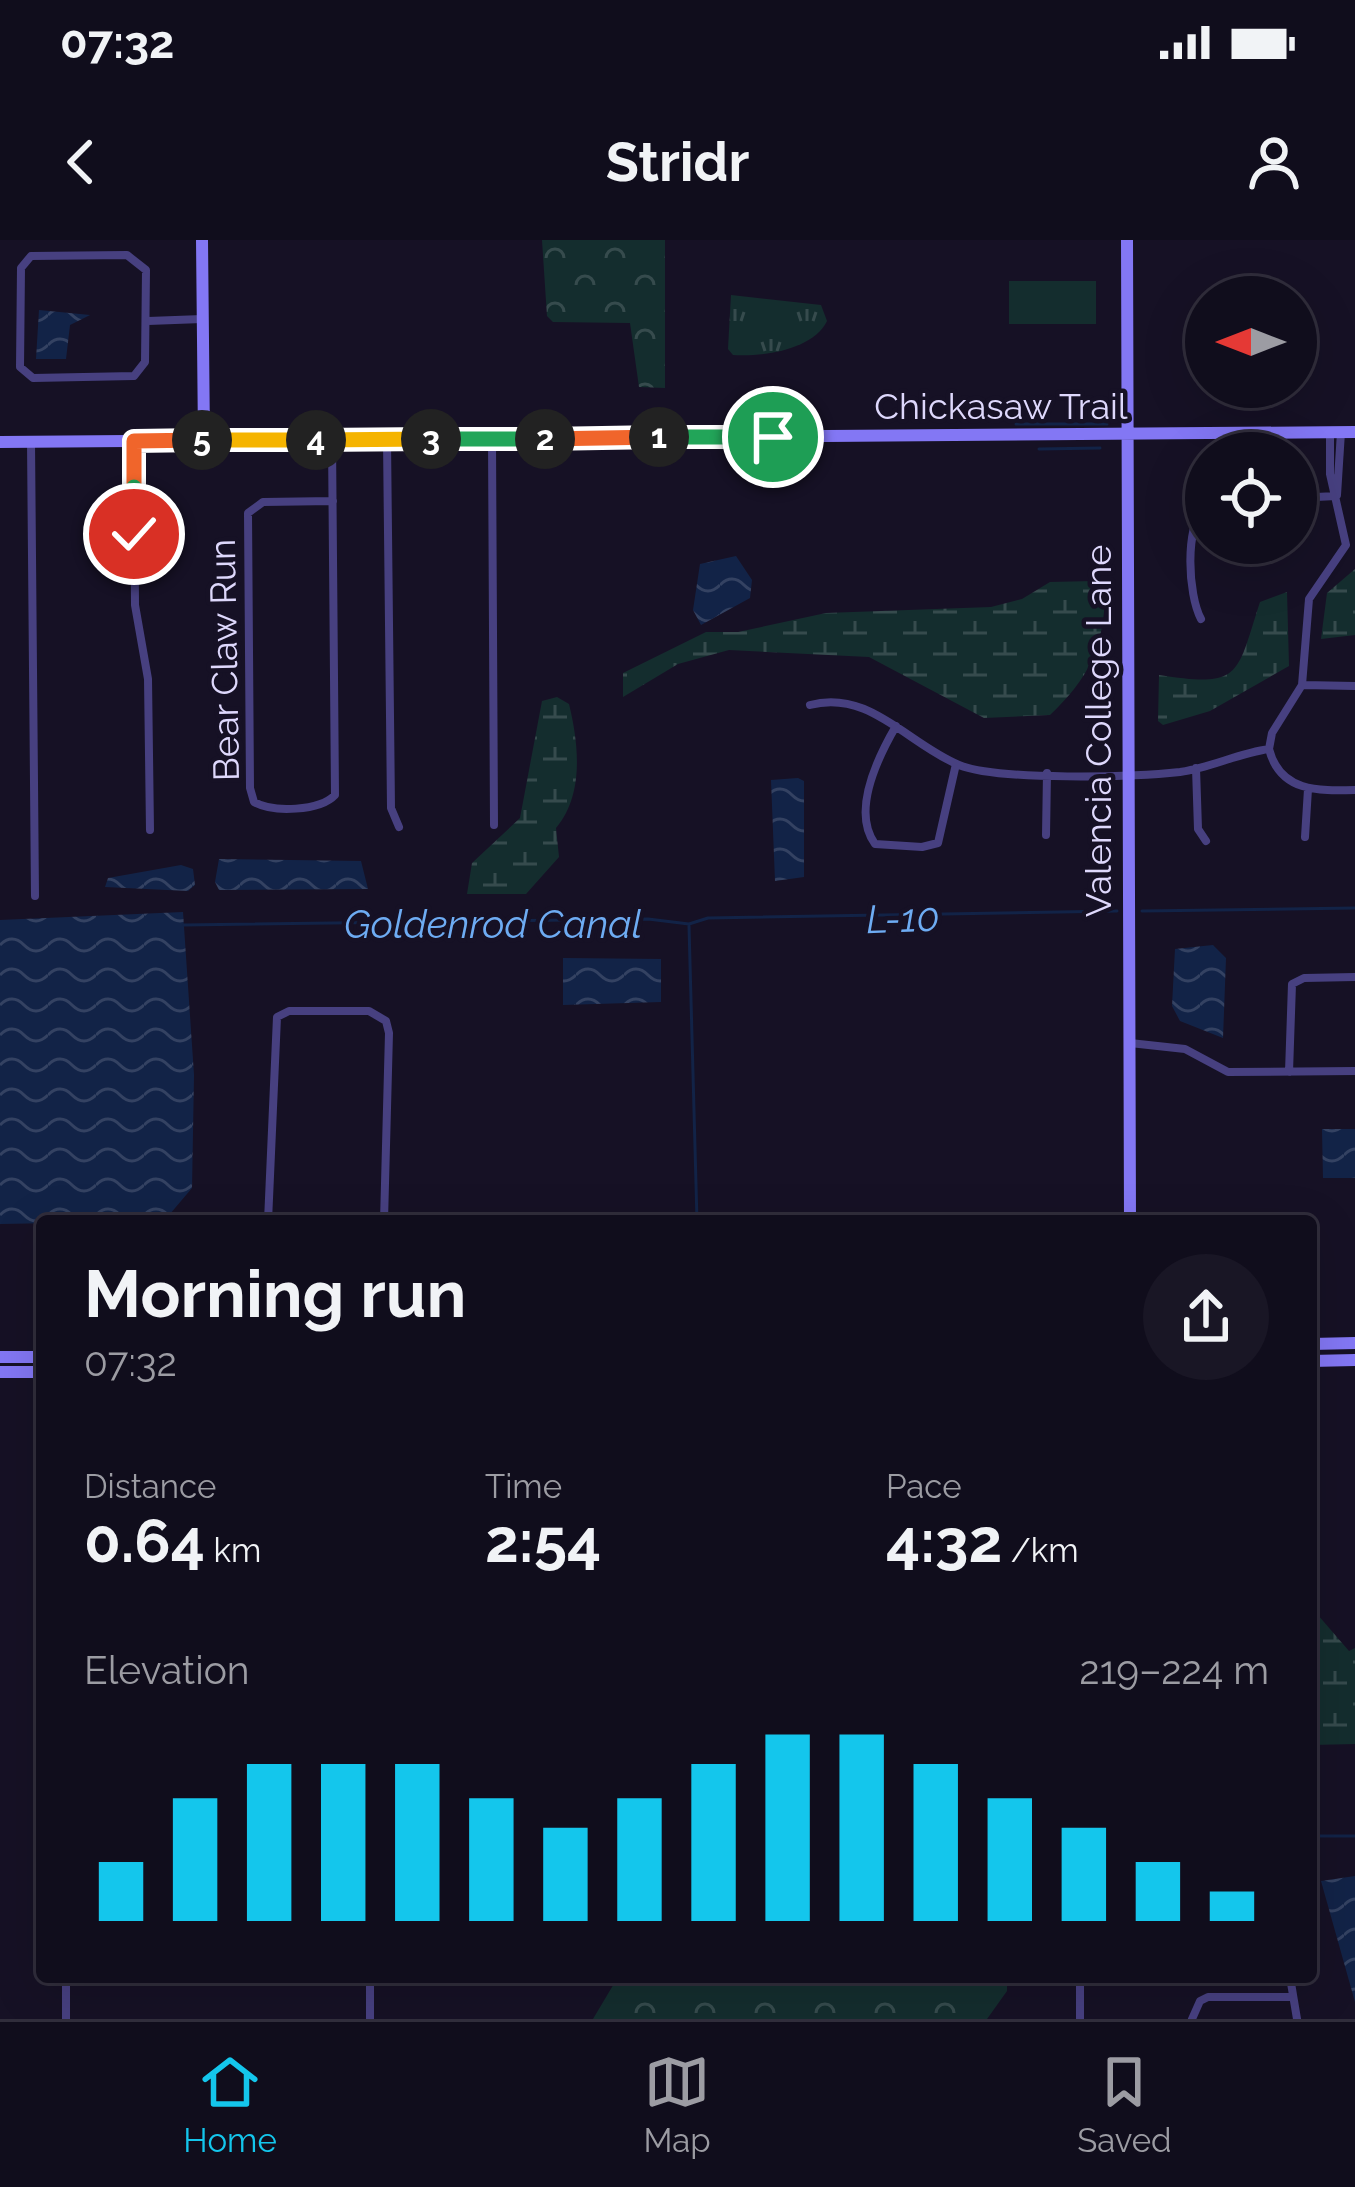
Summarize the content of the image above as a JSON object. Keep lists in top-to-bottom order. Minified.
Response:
{"streets":{"street":["Chickasaw Trail","Bear Claw Run","Valencia College Lane"]},"crossings":[["Chickasaw Trail","Bear Claw Run"],["Chickasaw Trail","Valencia College Lane"]],"water":["L-10","Goldenrod Canal"],"north":"left","page":{"status":"07:32","header":"Stridr","pins":["1","2","3","4","5"],"heading":["Morning run","07:32"],"stats":[["Distance","0.64 km"],["Time","2:54"],["Pace","4:32 /km"]],"chart":["Elevation","219–224 m"],"tabs":["Home","Map","Saved"]}}
